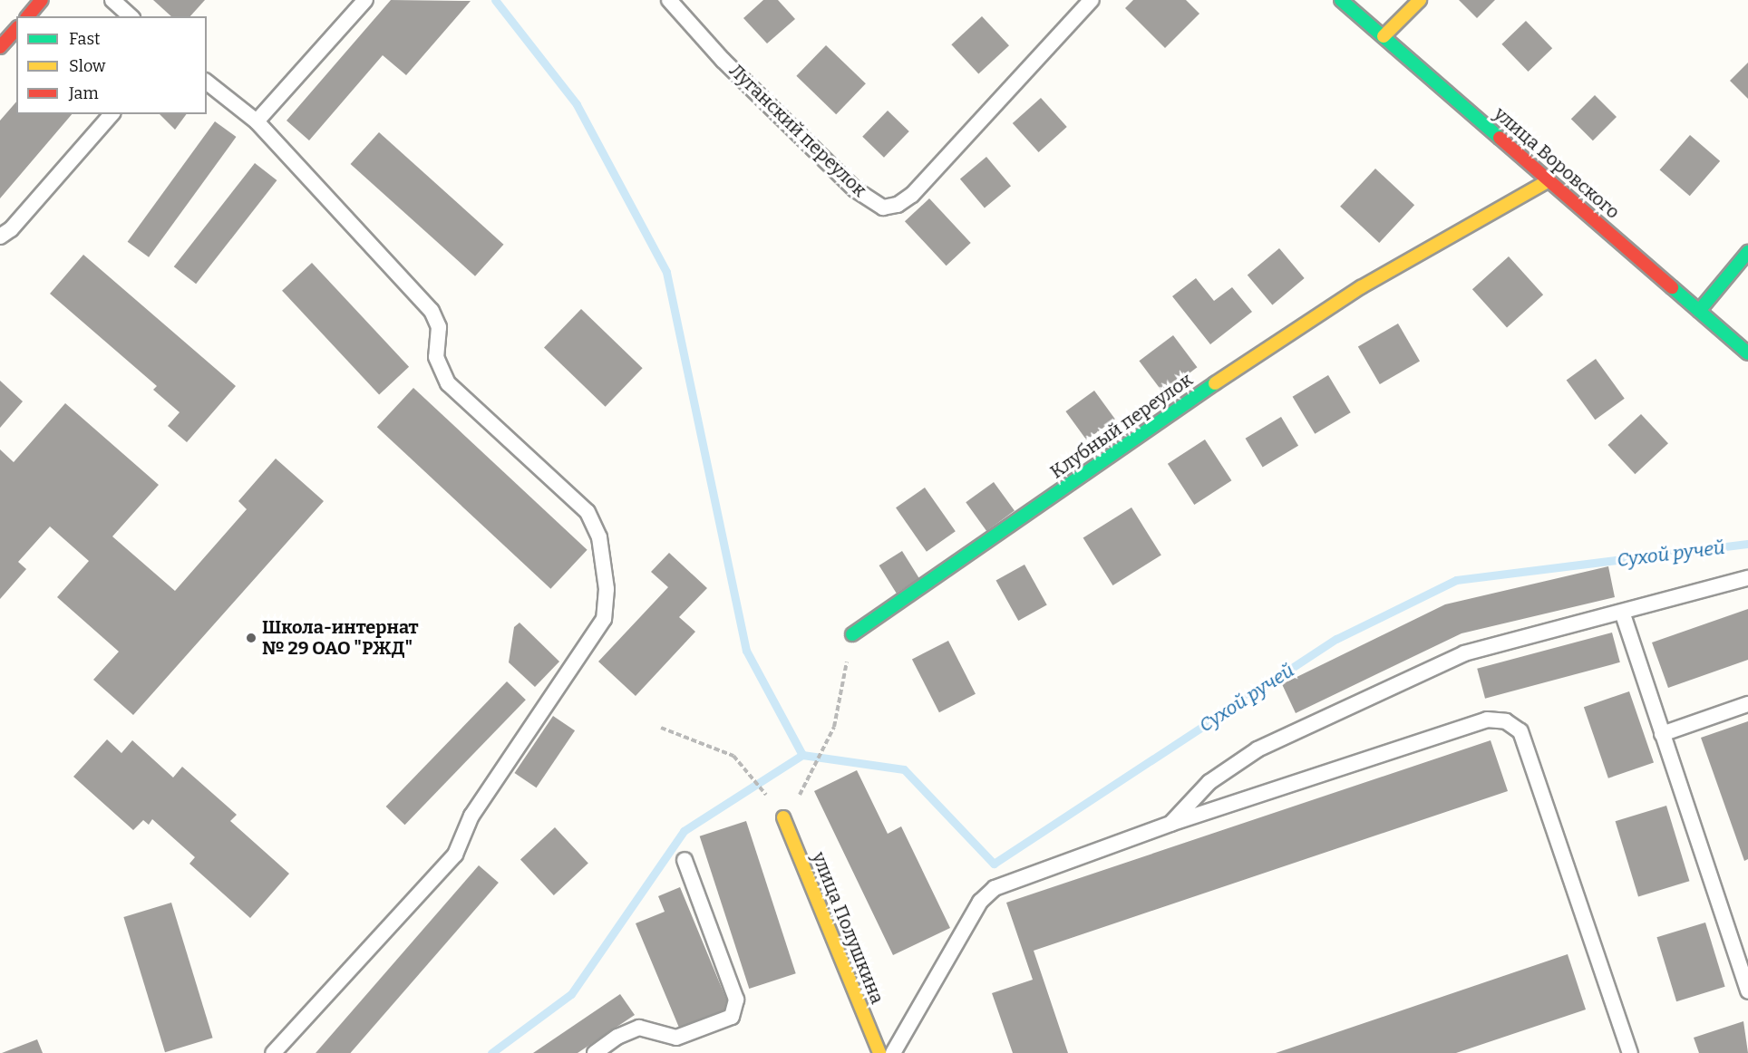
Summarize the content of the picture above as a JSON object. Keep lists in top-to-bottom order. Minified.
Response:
{"streets":{"street":["улица Воровского","Клубный переулок","улица Полушкина"],"lane":["Луганский переулок"]},"crossings":[["улица Воровского","Клубный переулок"]],"water":["Сухой ручей"],"places":["Школа-интернат № 29 ОАО \"РЖД\""],"legend":["Fast","Slow","Jam"]}
